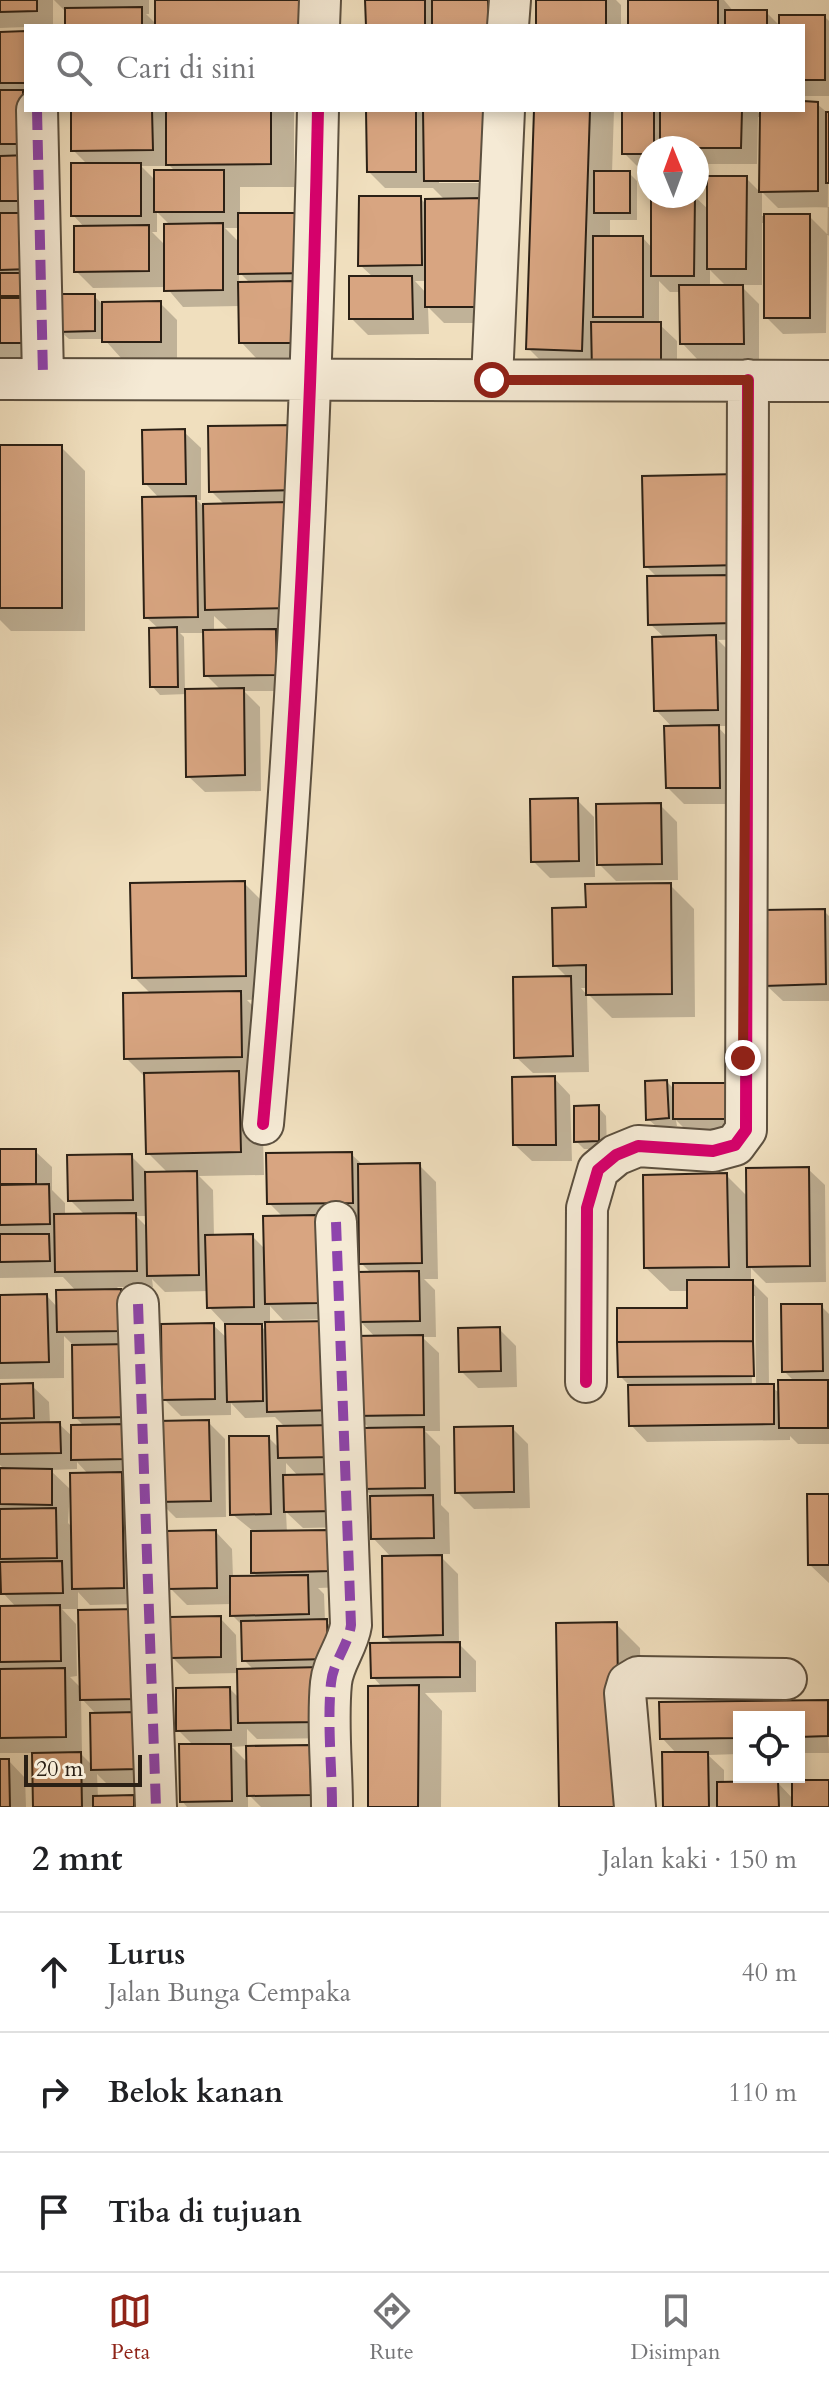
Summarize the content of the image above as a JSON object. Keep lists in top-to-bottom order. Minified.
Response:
{"scale_bar":"20 m","north":"top","page":{"search":"Cari di sini","scale":"20 m","heading":["2 mnt","Jalan kaki · 150 m"],"list":[["Lurus","Jalan Bunga Cempaka","40 m"],["Belok kanan","110 m"],"Tiba di tujuan"],"nav":["Peta","Rute","Disimpan"]}}
